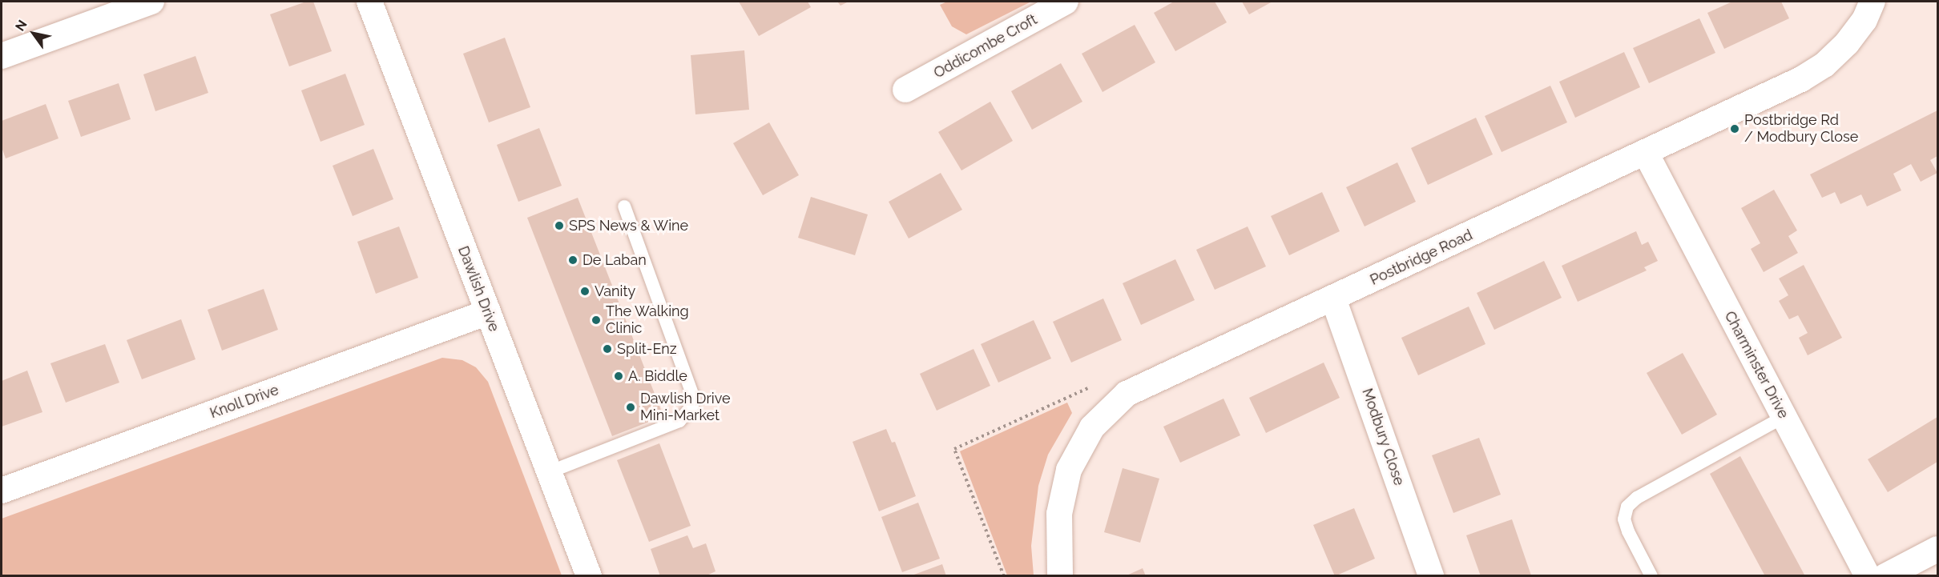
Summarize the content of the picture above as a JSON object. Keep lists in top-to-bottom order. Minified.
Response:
{"streets":{"street":["Oddicombe Croft","Postbridge Road","Dawlish Drive","Charminster Drive","Knoll Drive","Modbury Close"]},"crossings":[["Postbridge Road","Charminster Drive"],["Postbridge Road","Modbury Close"],["Dawlish Drive","Knoll Drive"]],"places":["Postbridge Rd / Modbury Close","SPS News & Wine","De Laban","Vanity","The Walking Clinic","Split-Enz","A. Biddle","Dawlish Drive Mini-Market"],"north":"top left"}
